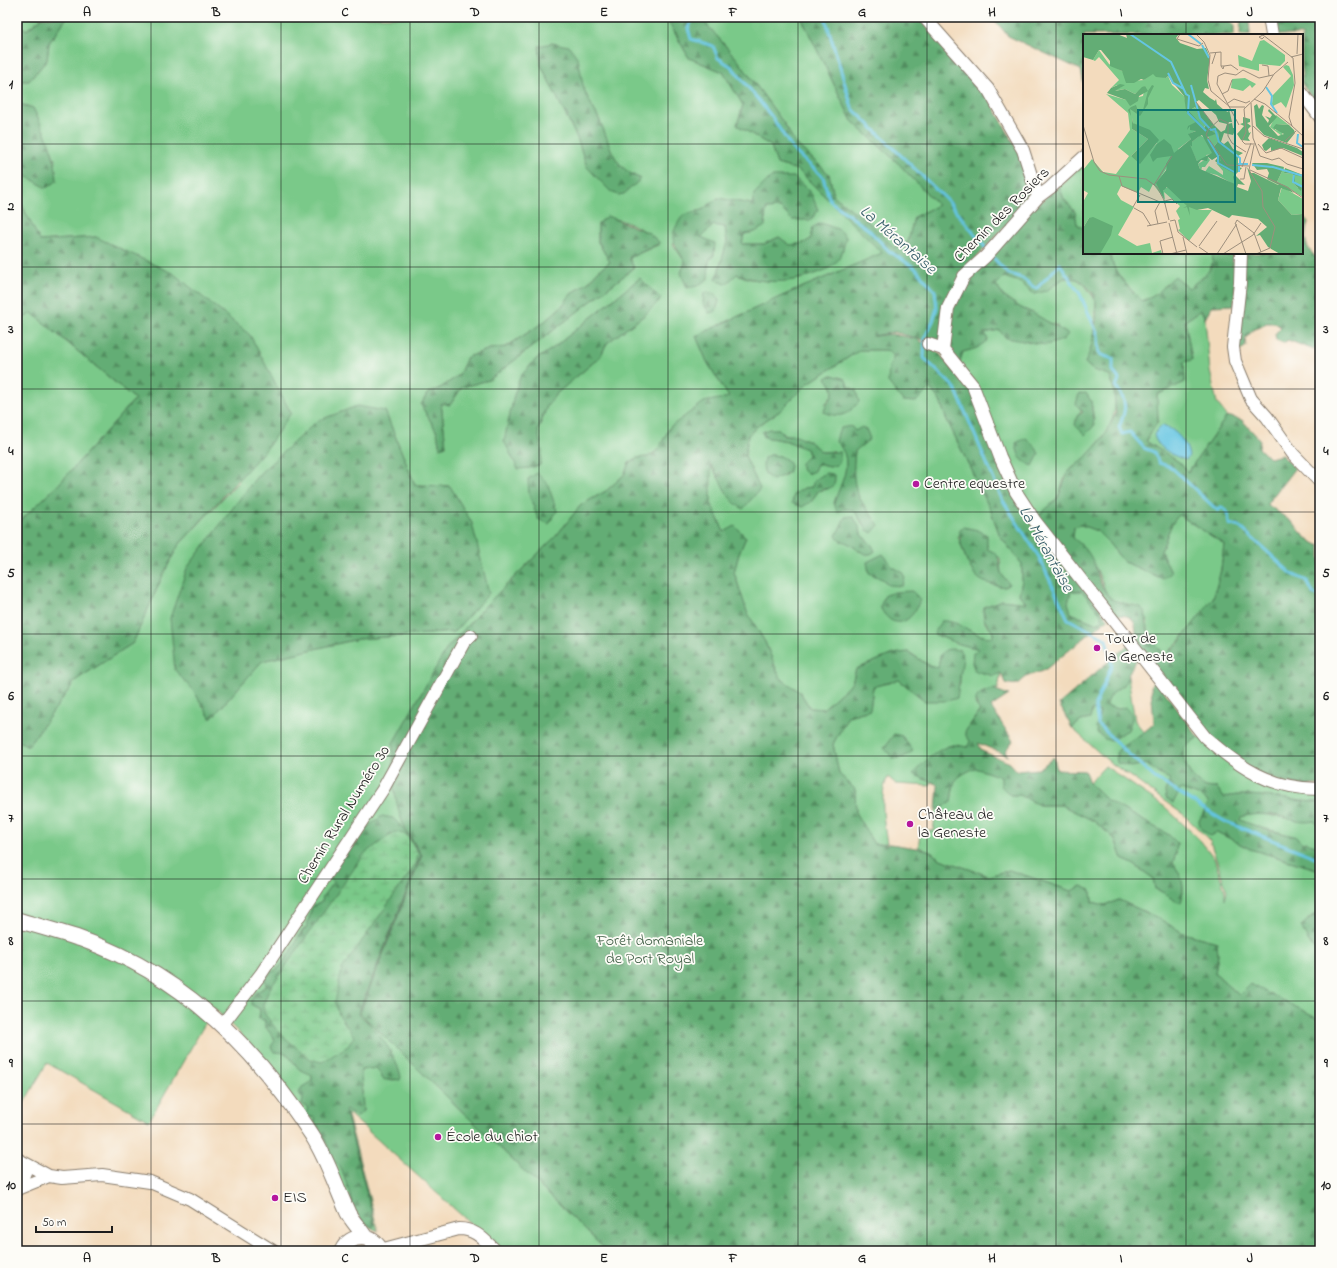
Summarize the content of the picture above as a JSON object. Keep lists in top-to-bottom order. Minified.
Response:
{"streets":{"street":["Chemin des Rosiers","Chemin Rural Numéro 30"]},"water":["La Mérantaise"],"parks":["Forêt domaniale de Port Royal"],"places":["Centre equestre","Tour de la Geneste","Château de la Geneste","École du chiot","EIS"],"scale_bar":"50 m","grid":{"columns":["A","B","C","D","E","F","G","H","I","J"],"rows":["1","2","3","4","5","6","7","8","9","10"]}}
